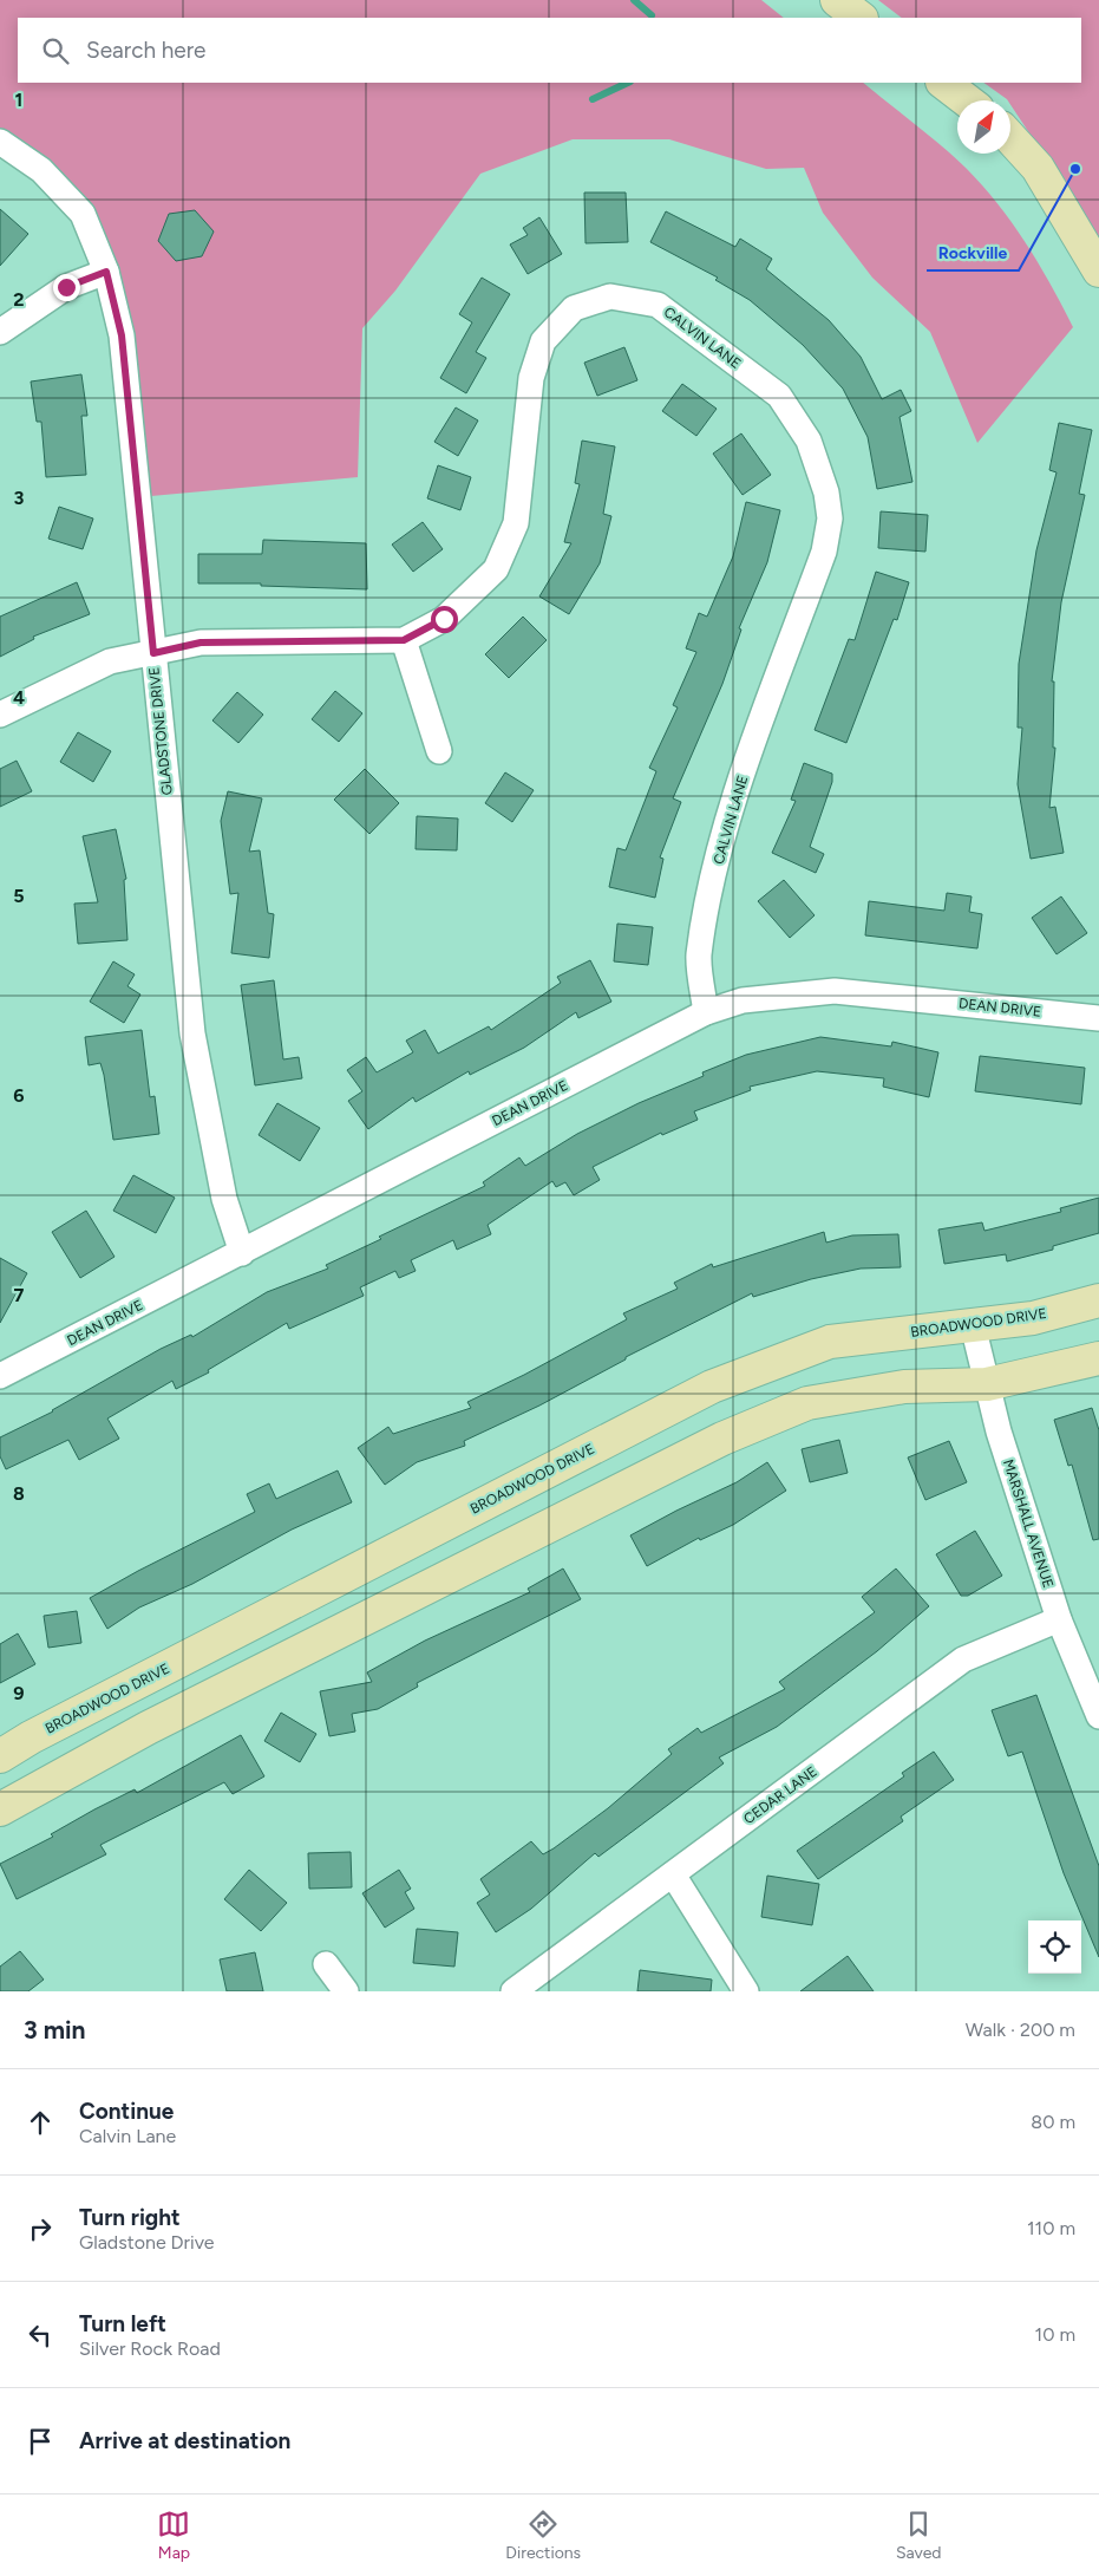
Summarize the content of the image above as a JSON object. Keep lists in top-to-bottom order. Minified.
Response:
{"streets":{"street":["CALVIN LANE","GLADSTONE DRIVE","DEAN DRIVE","BROADWOOD DRIVE","MARSHALL AVENUE","CEDAR LANE"]},"crossings":[["CALVIN LANE","GLADSTONE DRIVE"],["CALVIN LANE","DEAN DRIVE"],["GLADSTONE DRIVE","DEAN DRIVE"],["BROADWOOD DRIVE","MARSHALL AVENUE"],["MARSHALL AVENUE","CEDAR LANE"]],"places":["Rockville"],"north":"top right","page":{"search":"Search here","heading":["3 min","Walk · 200 m"],"list":[["Continue","Calvin Lane","80 m"],["Turn right","Gladstone Drive","110 m"],["Turn left","Silver Rock Road","10 m"],"Arrive at destination"],"nav":["Map","Directions","Saved"]},"grid":{"rows":["1","2","3","4","5","6","7","8","9"]}}
